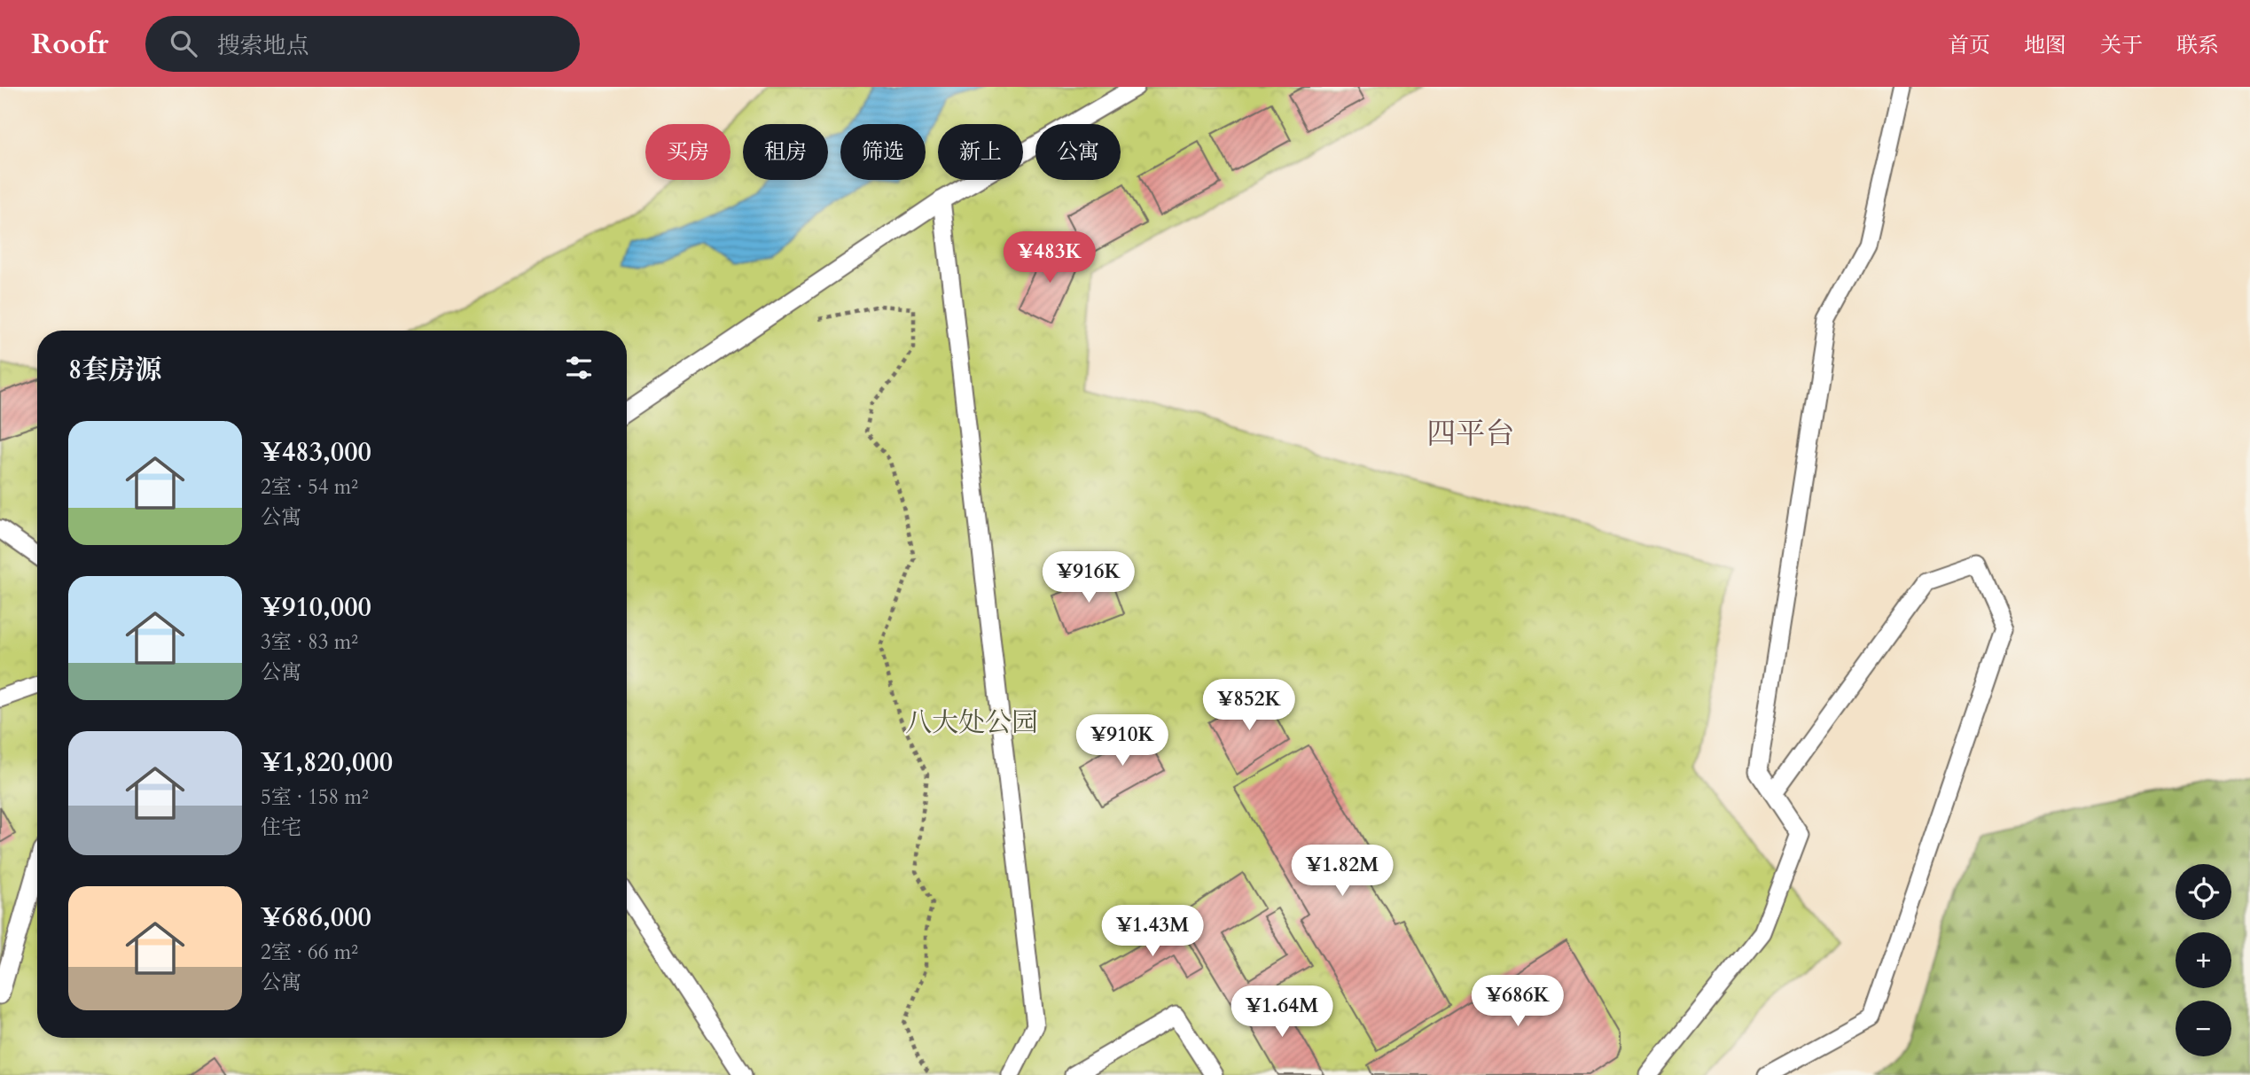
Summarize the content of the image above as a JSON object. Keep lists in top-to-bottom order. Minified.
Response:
{"districts":["四平台"],"parks":["八大处公园"],"page":{"header":"Roofr","search":"搜索地点","nav":["首页","地图","关于","联系"],"chip":["买房","租房","筛选","新上","公寓"],"price":["¥483K","¥916K","¥852K","¥910K","¥1.82M","¥1.43M","¥686K","¥1.64M"],"heading":"8套房源","list":[{"name":"¥483,000","note":"2室 · 54 m² · 公寓"},{"name":"¥910,000","note":"3室 · 83 m² · 公寓"},{"name":"¥1,820,000","note":"5室 · 158 m² · 住宅"},{"name":"¥686,000","note":"2室 · 66 m² · 公寓"}],"map_buttons":["+","−"]}}
